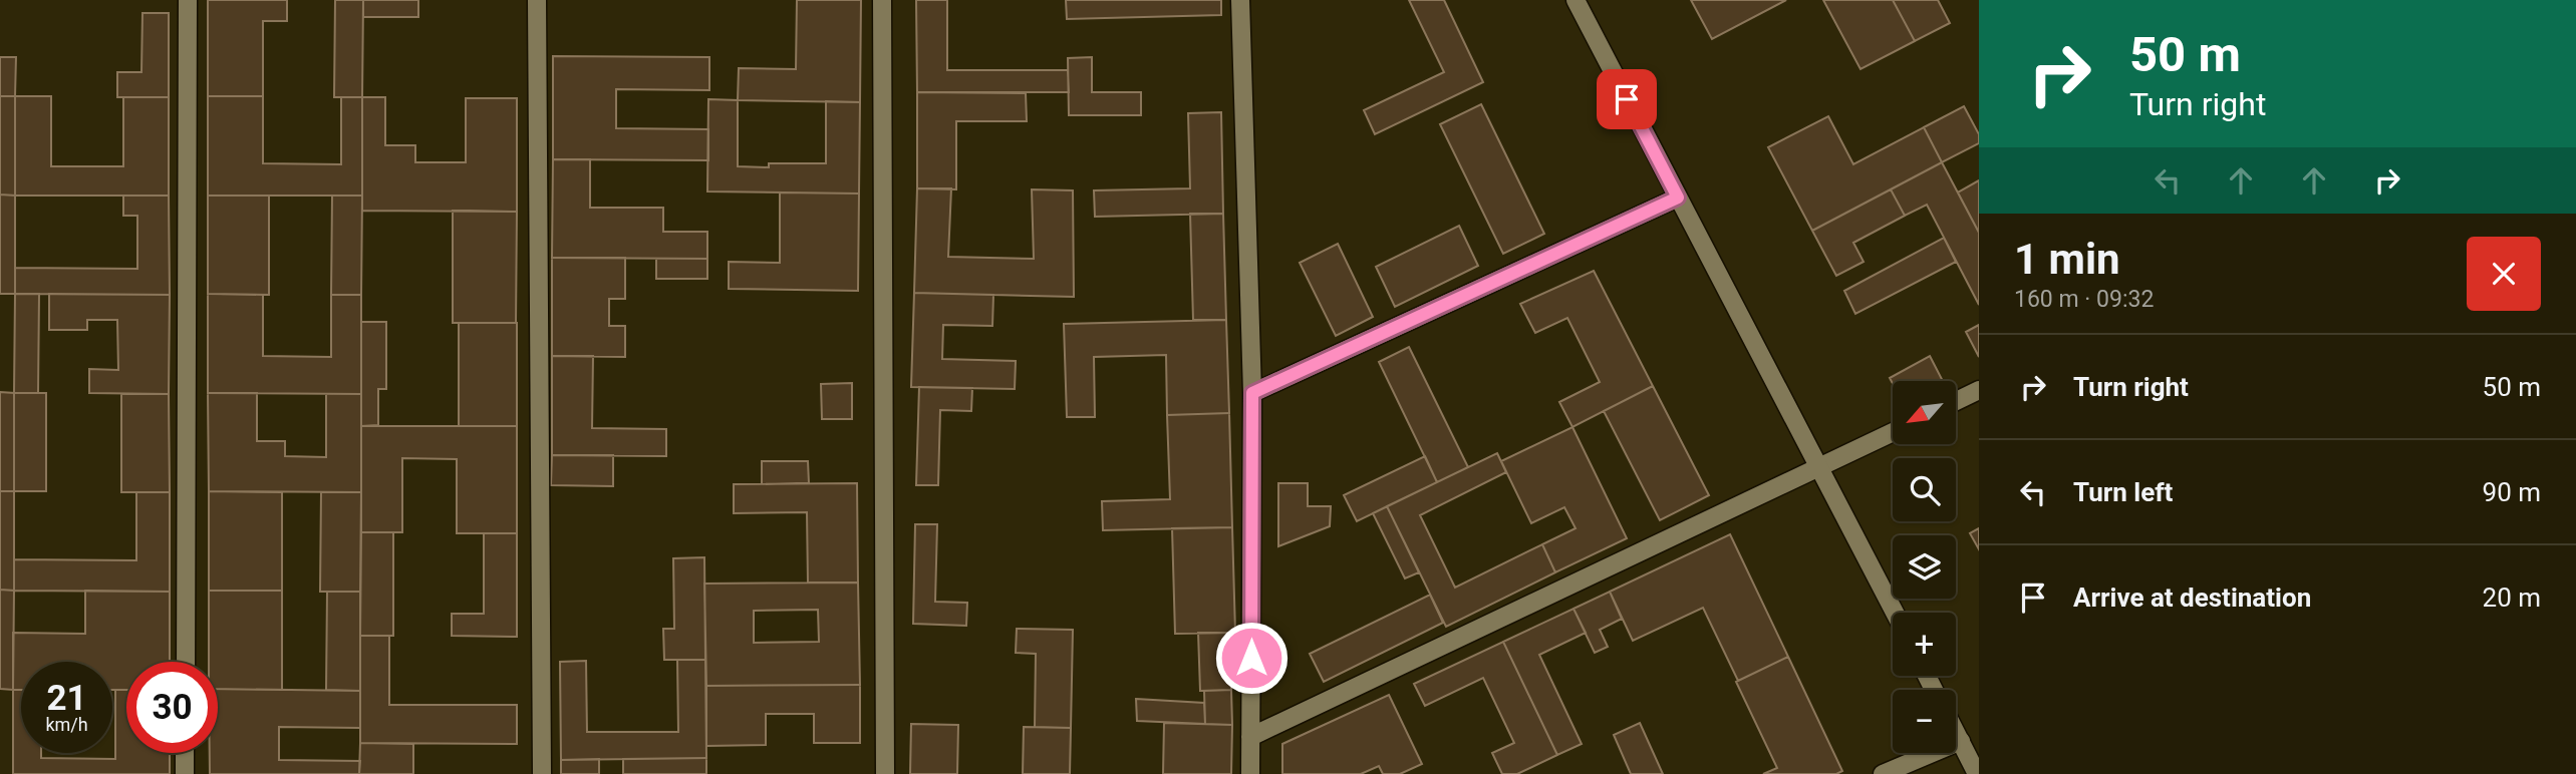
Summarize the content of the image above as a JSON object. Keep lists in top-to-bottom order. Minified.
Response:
{"north":"bottom left","page":{"turn":["50 m","Turn right"],"heading":["1 min","160 m · 09:32"],"list":[{"name":"Turn right","value":"50 m"},{"name":"Turn left","value":"90 m"},{"name":"Arrive at destination","value":"20 m"}],"map_buttons":["+","−"],"speed":"21 km/h","limit":"30"}}
